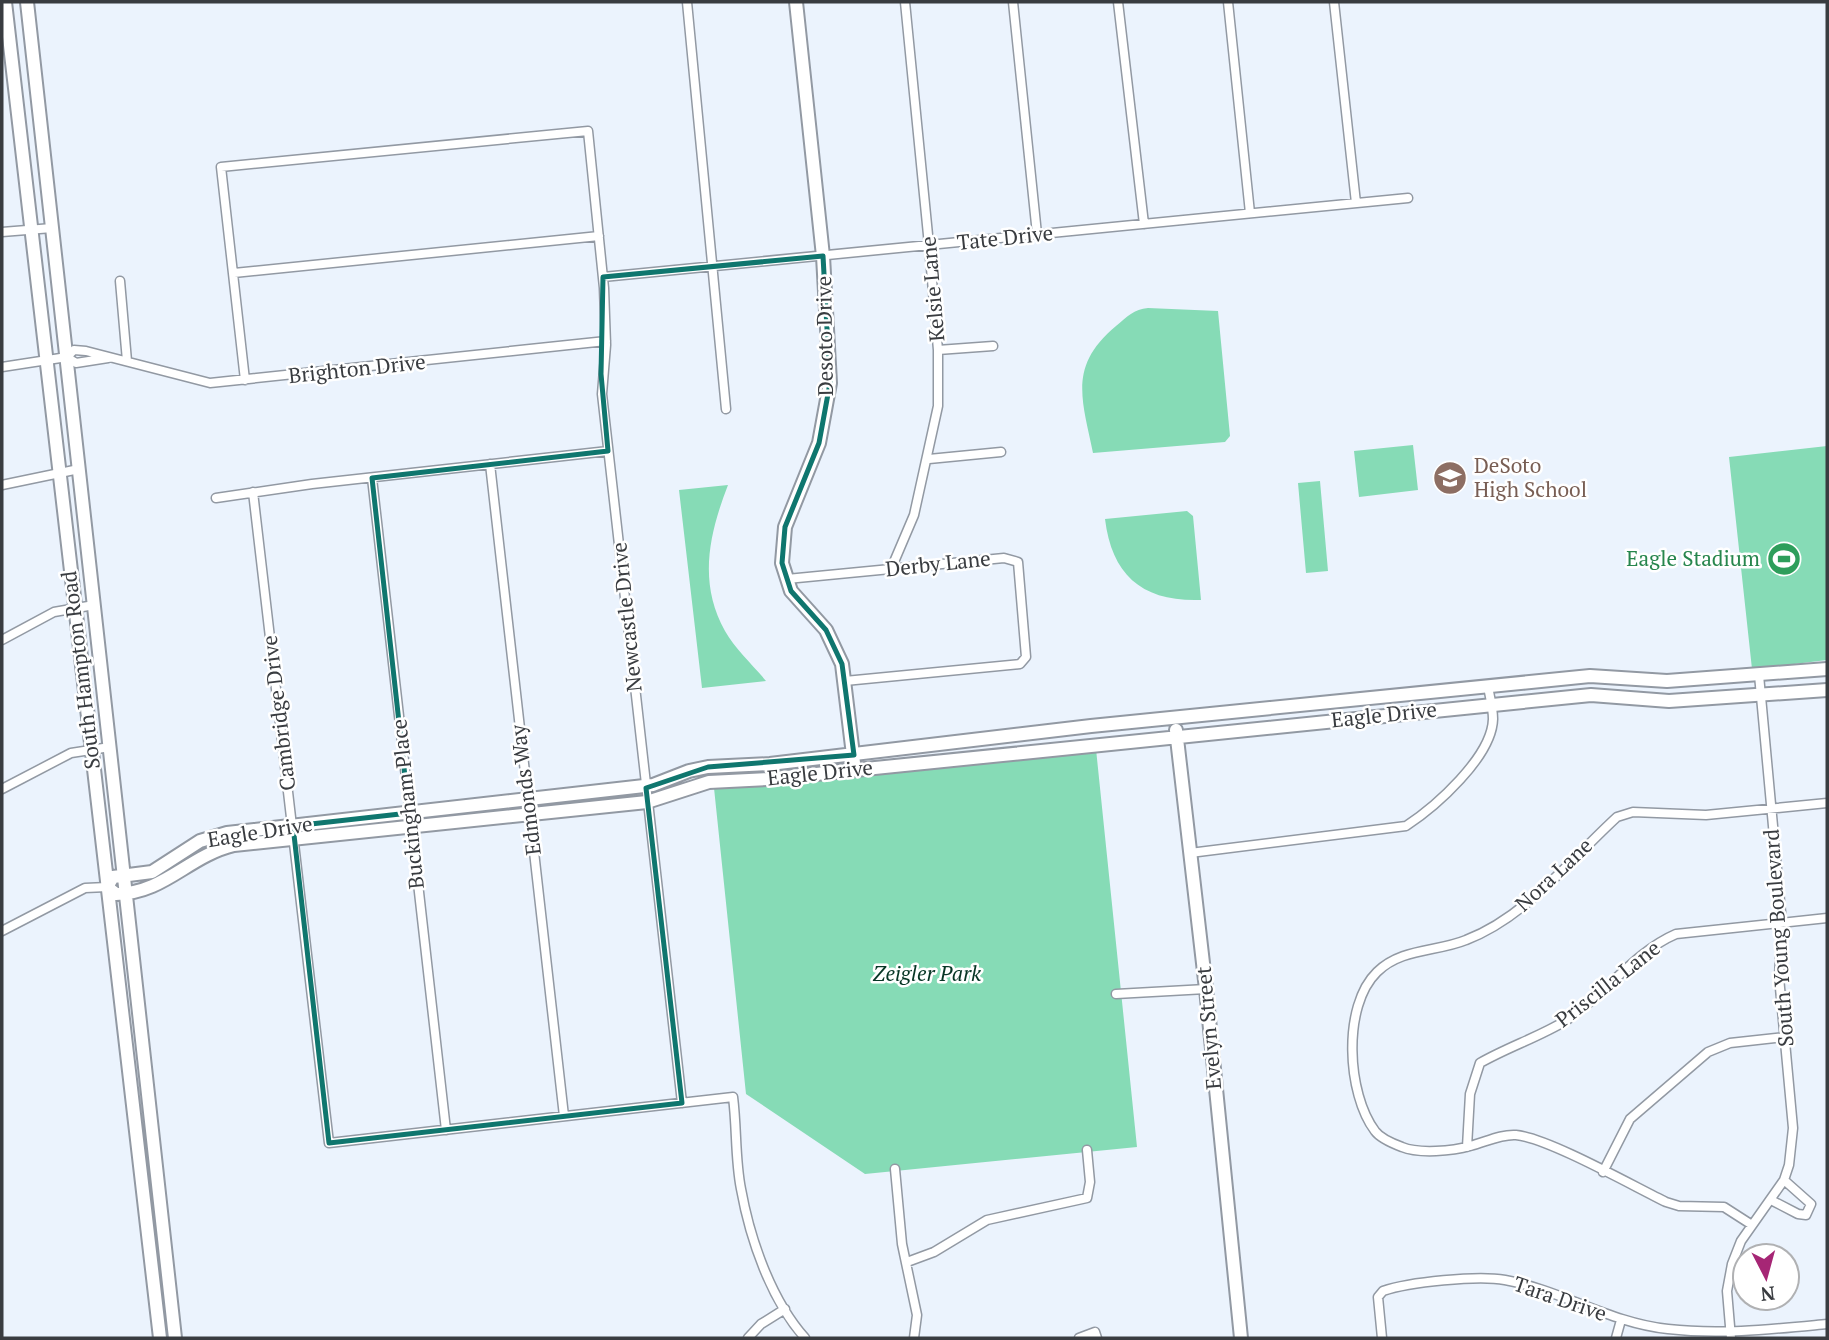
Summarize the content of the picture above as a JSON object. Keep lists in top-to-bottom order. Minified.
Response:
{"streets":{"street":["Tate Drive","Kelsie Lane","Desoto Drive","Brighton Drive","Derby Lane","Newcastle Drive","South Hampton Road","Cambridge Drive","Eagle Drive","Edmonds Way","Buckingham Place","Nora Lane","South Young Boulevard","Priscilla Lane","Evelyn Street","Tara Drive"]},"crossings":[["Tate Drive","Kelsie Lane"],["Tate Drive","Desoto Drive"],["Tate Drive","Newcastle Drive"],["Kelsie Lane","Derby Lane"],["Desoto Drive","Derby Lane"],["Desoto Drive","Eagle Drive"],["Brighton Drive","Newcastle Drive"],["Brighton Drive","South Hampton Road"],["Newcastle Drive","Eagle Drive"],["South Hampton Road","Eagle Drive"],["Cambridge Drive","Eagle Drive"],["Cambridge Drive","Buckingham Place"],["Eagle Drive","Edmonds Way"],["Eagle Drive","Buckingham Place"],["Eagle Drive","South Young Boulevard"],["Eagle Drive","Evelyn Street"],["Nora Lane","South Young Boulevard"],["Nora Lane","Priscilla Lane"],["South Young Boulevard","Priscilla Lane"],["South Young Boulevard","Tara Drive"]],"parks":["Zeigler Park"],"places":{"school or university":["DeSoto High School"],"sports":["Eagle Stadium"]},"north":"bottom"}
